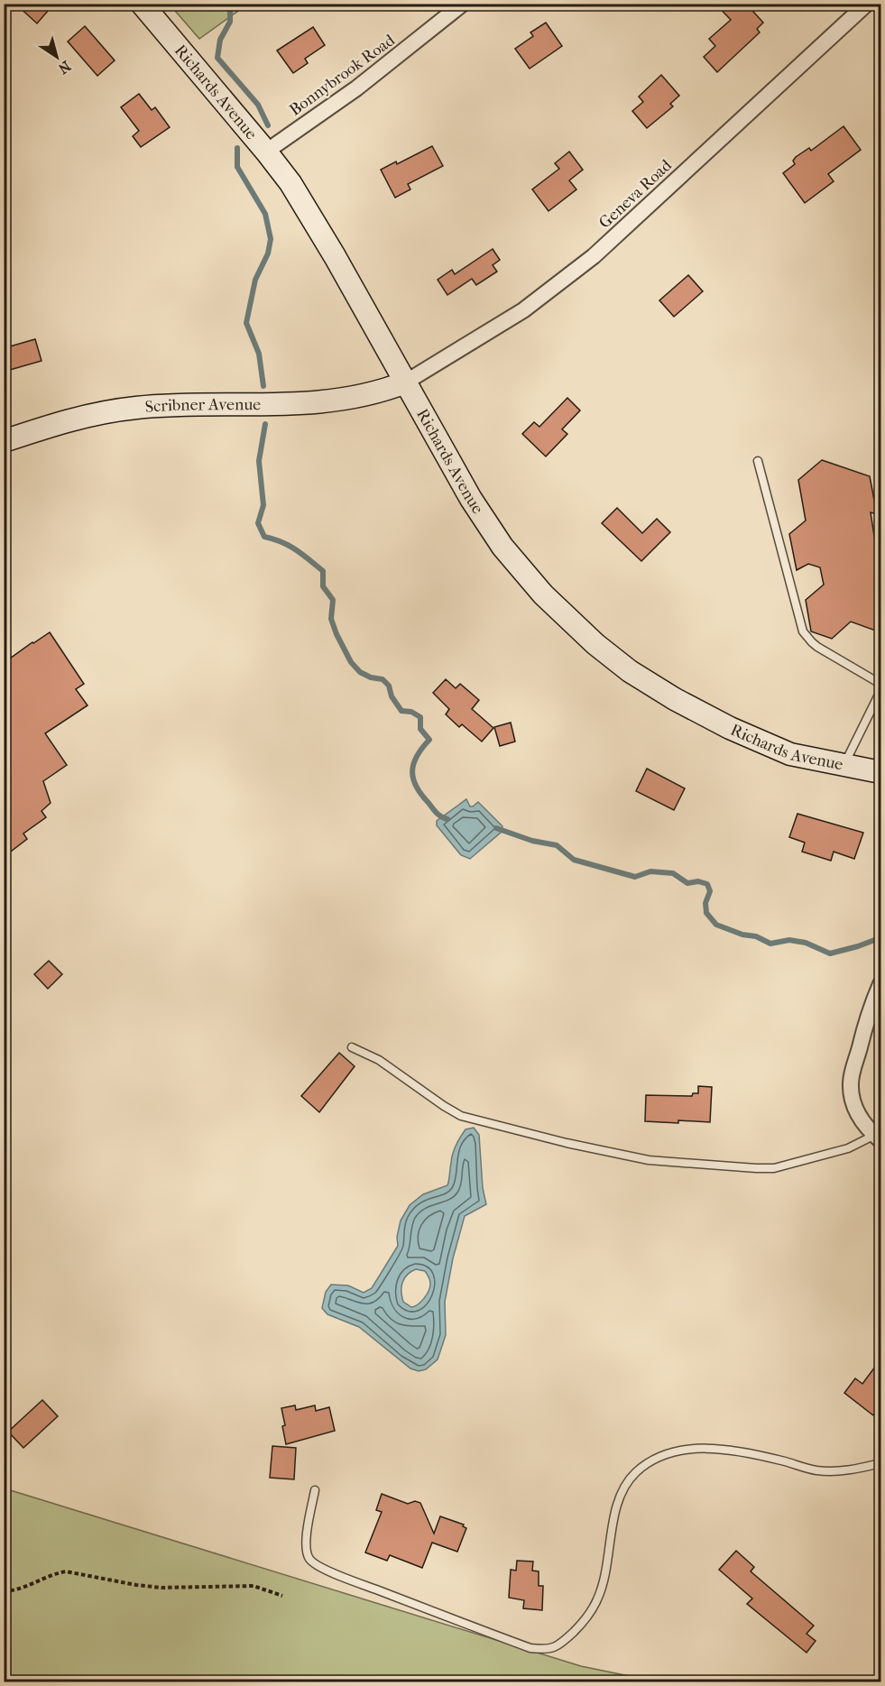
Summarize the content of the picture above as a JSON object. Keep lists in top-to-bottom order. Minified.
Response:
{"streets":{"street":["Bonnybrook Road","Richards Avenue","Geneva Road","Scribner Avenue"]},"crossings":[["Bonnybrook Road","Richards Avenue"],["Richards Avenue","Geneva Road"],["Richards Avenue","Scribner Avenue"],["Geneva Road","Scribner Avenue"]],"north":"bottom right"}
